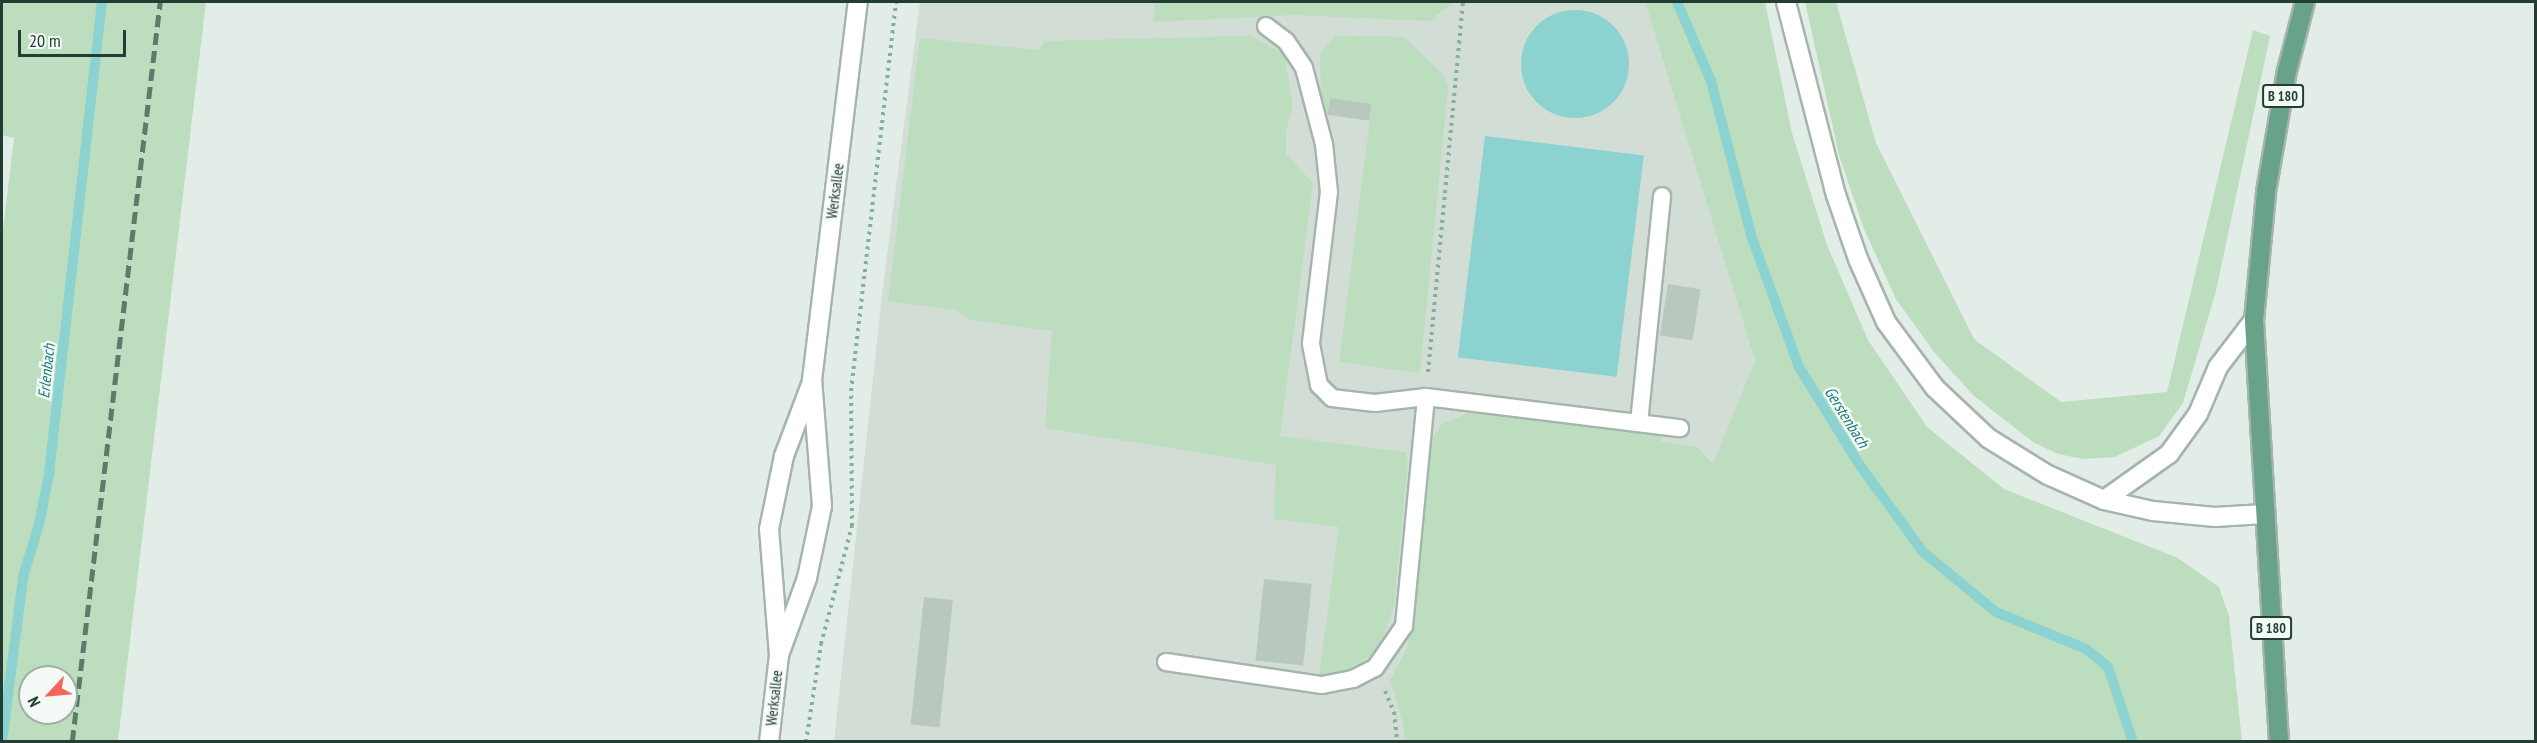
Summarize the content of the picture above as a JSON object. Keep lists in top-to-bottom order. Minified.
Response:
{"streets":{"main road":["B 180"],"street":["Werksallee"]},"water":["Erlenbach","Gerstenbach"],"scale_bar":"20 m","north":"bottom left"}
